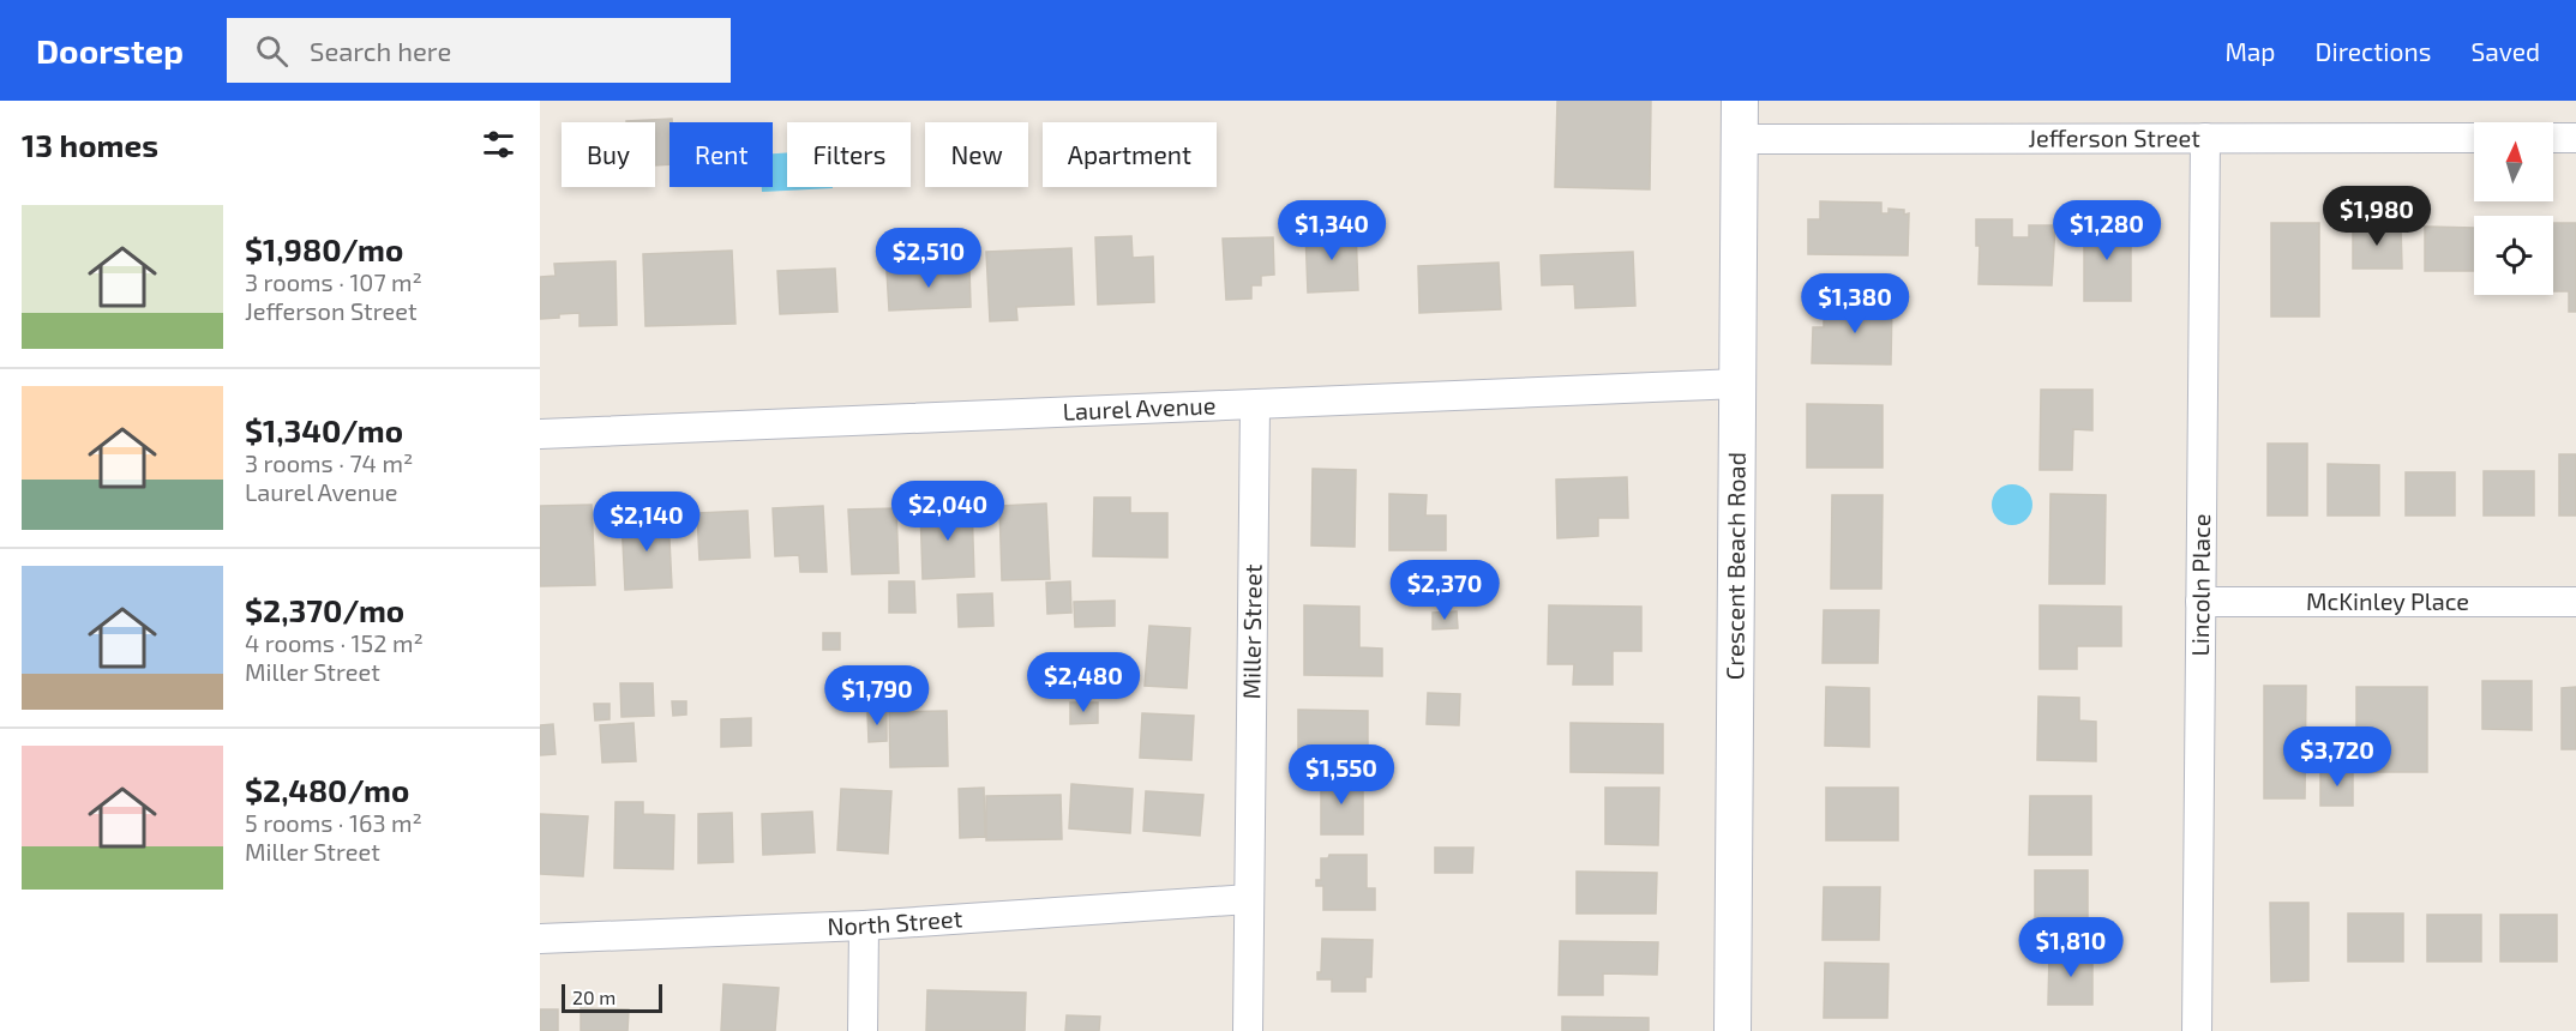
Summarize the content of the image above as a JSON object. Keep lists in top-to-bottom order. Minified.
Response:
{"streets":{"street":["Jefferson Street","Laurel Avenue","Crescent Beach Road","Lincoln Place","McKinley Place","Miller Street","North Street"]},"crossings":[["Jefferson Street","Crescent Beach Road"],["Jefferson Street","Lincoln Place"],["Laurel Avenue","Crescent Beach Road"],["Laurel Avenue","Miller Street"],["Lincoln Place","McKinley Place"],["Miller Street","North Street"]],"scale_bar":"20 m","north":"top","page":{"header":"Doorstep","search":"Search here","nav":["Map","Directions","Saved"],"heading":"13 homes","chip":["Buy","Rent","Filters","New","Apartment"],"price":["$1,980","$1,340","$1,280","$2,510","$1,380","$2,040","$2,140","$2,370","$2,480","$1,790","$3,720","$1,550","$1,810"],"list":[{"name":"$1,980/mo","note":"3 rooms · 107 m² · Jefferson Street"},{"name":"$1,340/mo","note":"3 rooms · 74 m² · Laurel Avenue"},{"name":"$2,370/mo","note":"4 rooms · 152 m² · Miller Street"},{"name":"$2,480/mo","note":"5 rooms · 163 m² · Miller Street"}],"scale":"20 m"}}
